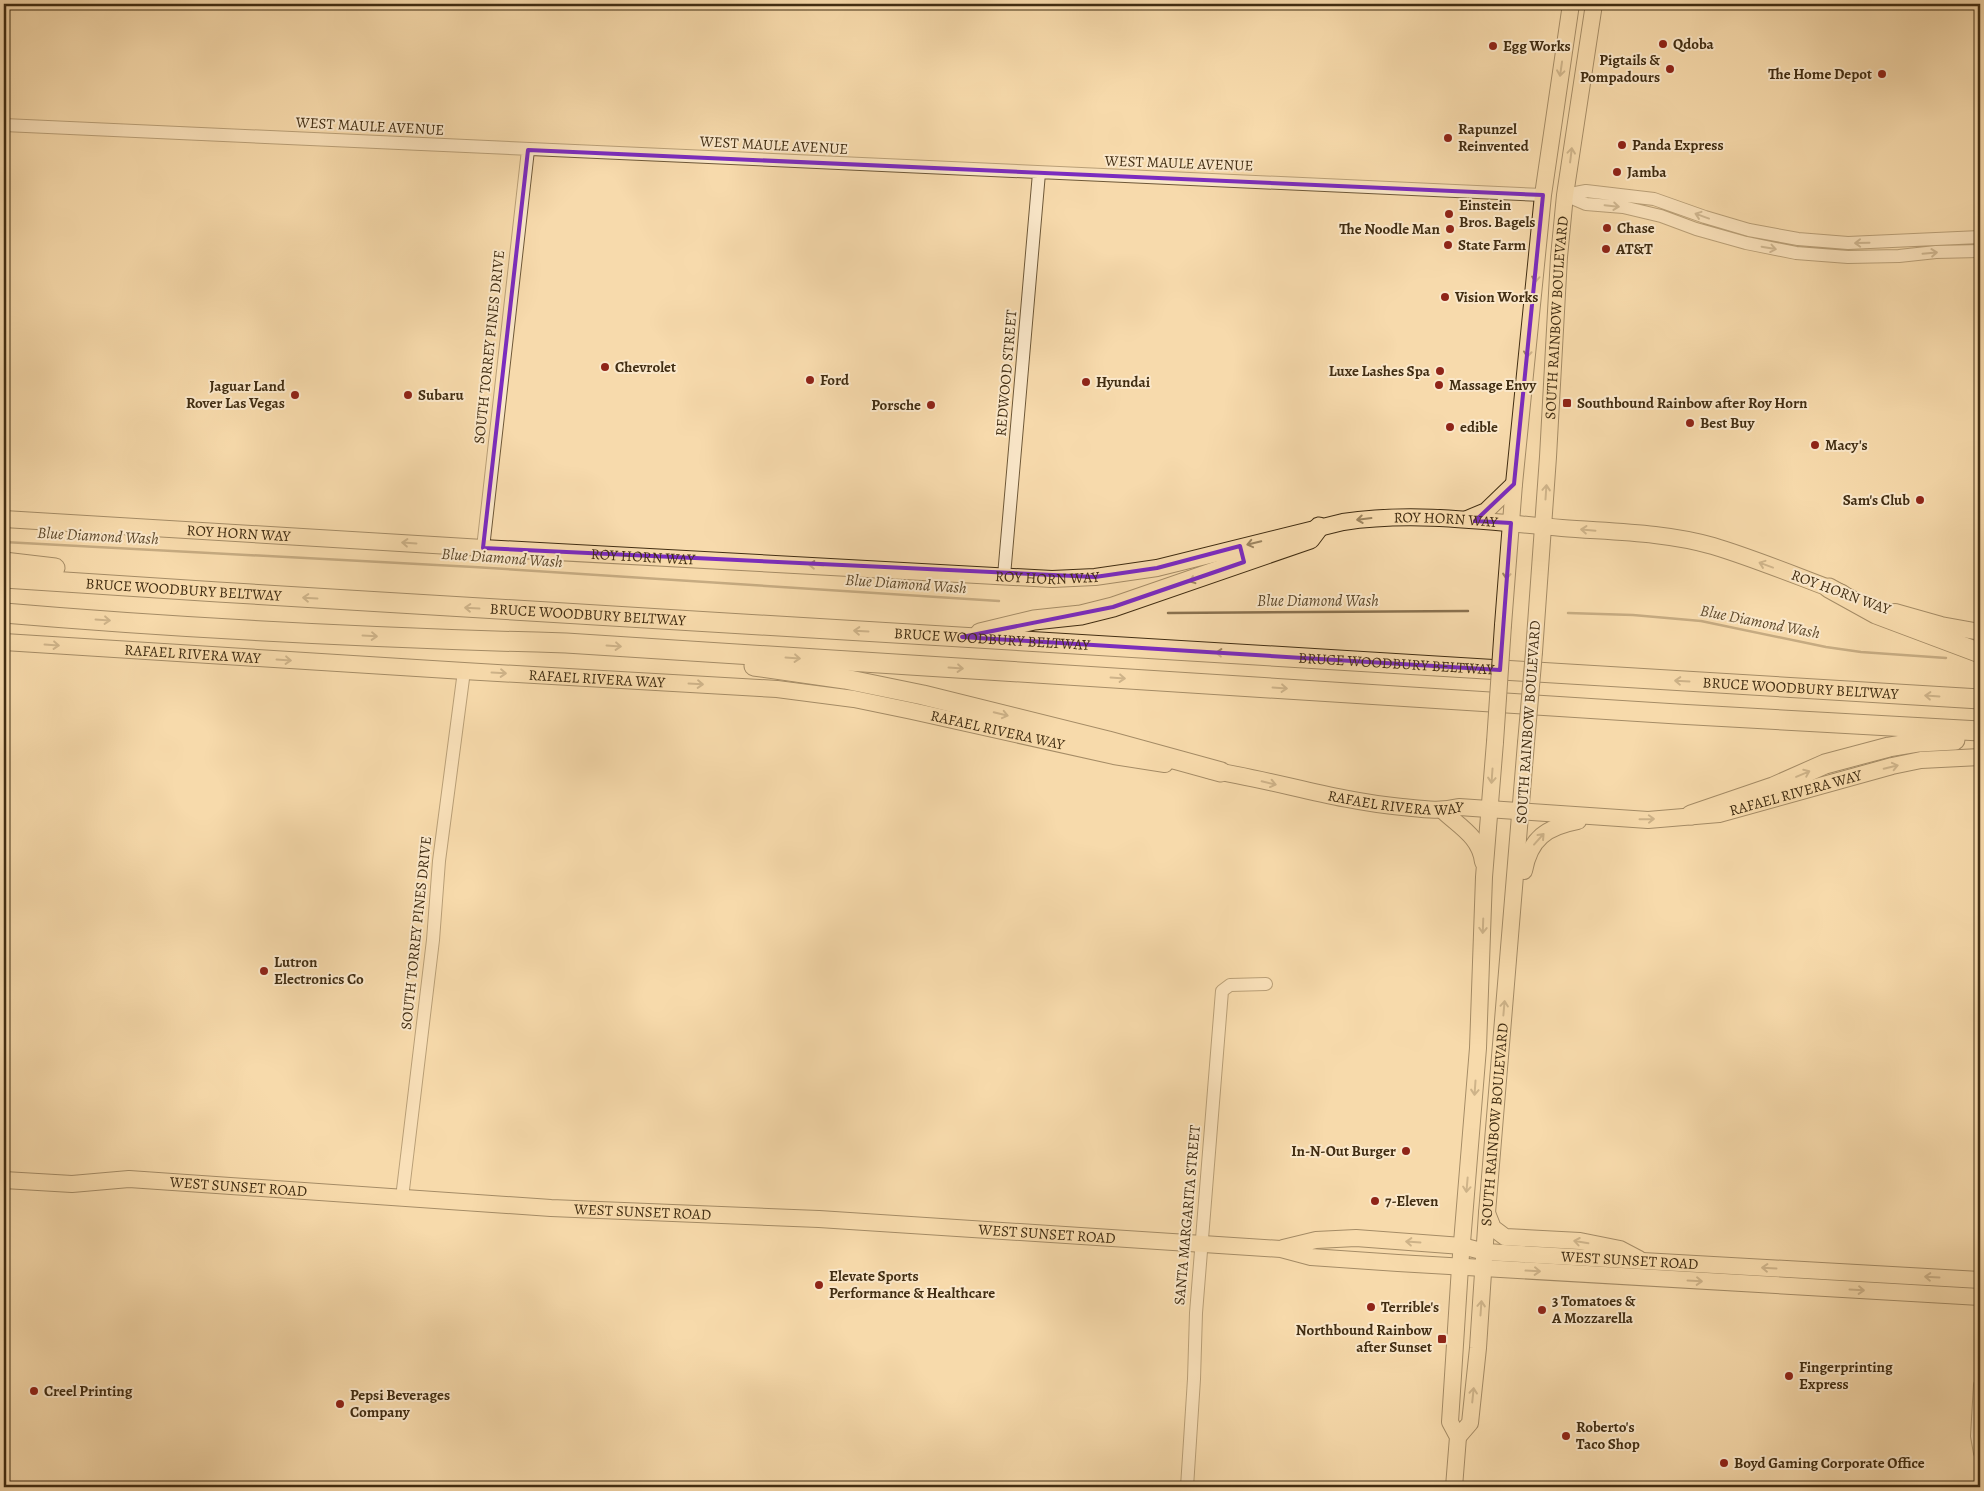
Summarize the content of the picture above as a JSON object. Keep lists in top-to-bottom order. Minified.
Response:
{"streets":{"highway":["BRUCE WOODBURY BELTWAY"],"main road":["SOUTH RAINBOW BOULEVARD","ROY HORN WAY","RAFAEL RIVERA WAY","WEST SUNSET ROAD"],"street":["WEST MAULE AVENUE","SOUTH TORREY PINES DRIVE","REDWOOD STREET","SANTA MARGARITA STREET"]},"crossings":[["WEST MAULE AVENUE","SOUTH RAINBOW BOULEVARD"],["WEST MAULE AVENUE","SOUTH TORREY PINES DRIVE"],["WEST MAULE AVENUE","REDWOOD STREET"],["SOUTH RAINBOW BOULEVARD","ROY HORN WAY"],["SOUTH RAINBOW BOULEVARD","RAFAEL RIVERA WAY"],["SOUTH RAINBOW BOULEVARD","WEST SUNSET ROAD"],["SOUTH TORREY PINES DRIVE","ROY HORN WAY"],["SOUTH TORREY PINES DRIVE","RAFAEL RIVERA WAY"],["SOUTH TORREY PINES DRIVE","WEST SUNSET ROAD"],["REDWOOD STREET","ROY HORN WAY"],["WEST SUNSET ROAD","SANTA MARGARITA STREET"]],"one_way":["ROY HORN WAY","RAFAEL RIVERA WAY"],"water":["Blue Diamond Wash"],"places":{"other":["Qdoba","Egg Works","Pigtails & Pompadours","The Home Depot","Rapunzel Reinvented","Panda Express","Jamba","Einstein Bros. Bagels","Chase","The Noodle Man","State Farm","AT&T","Vision Works","Chevrolet","Luxe Lashes Spa","Ford","Hyundai","Massage Envy","Jaguar Land Rover Las Vegas","Subaru","Porsche","Best Buy","edible","Macy's","Sam's Club","Lutron Electronics Co","In-N-Out Burger","7-Eleven","Elevate Sports Performance & Healthcare","Terrible's","3 Tomatoes & A Mozzarella","Fingerprinting Express","Creel Printing","Pepsi Beverages Company","Roberto's Taco Shop","Boyd Gaming Corporate Office"],"transit":["Southbound Rainbow after Roy Horn","Northbound Rainbow after Sunset"]}}
